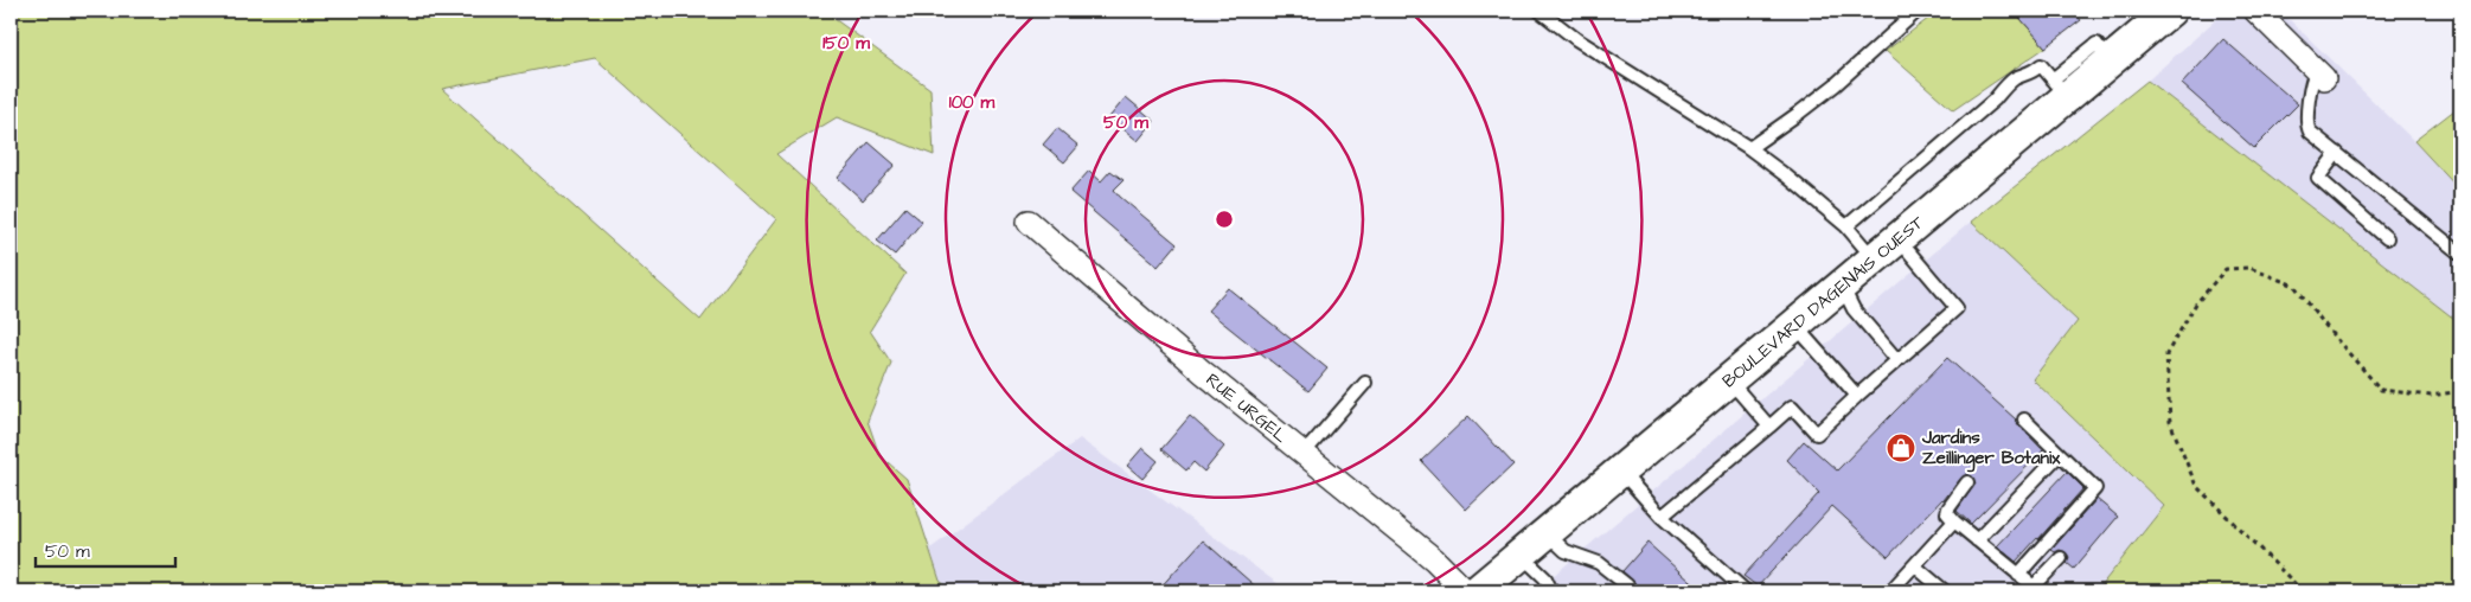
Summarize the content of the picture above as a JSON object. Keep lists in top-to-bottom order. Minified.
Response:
{"streets":{"main road":["BOULEVARD DAGENAIS OUEST"],"street":["RUE URGEL"]},"places":{"shop":["Jardins Zeillinger Botanix"]},"scale_bar":"50 m","rings":["150 m","100 m","50 m"]}
